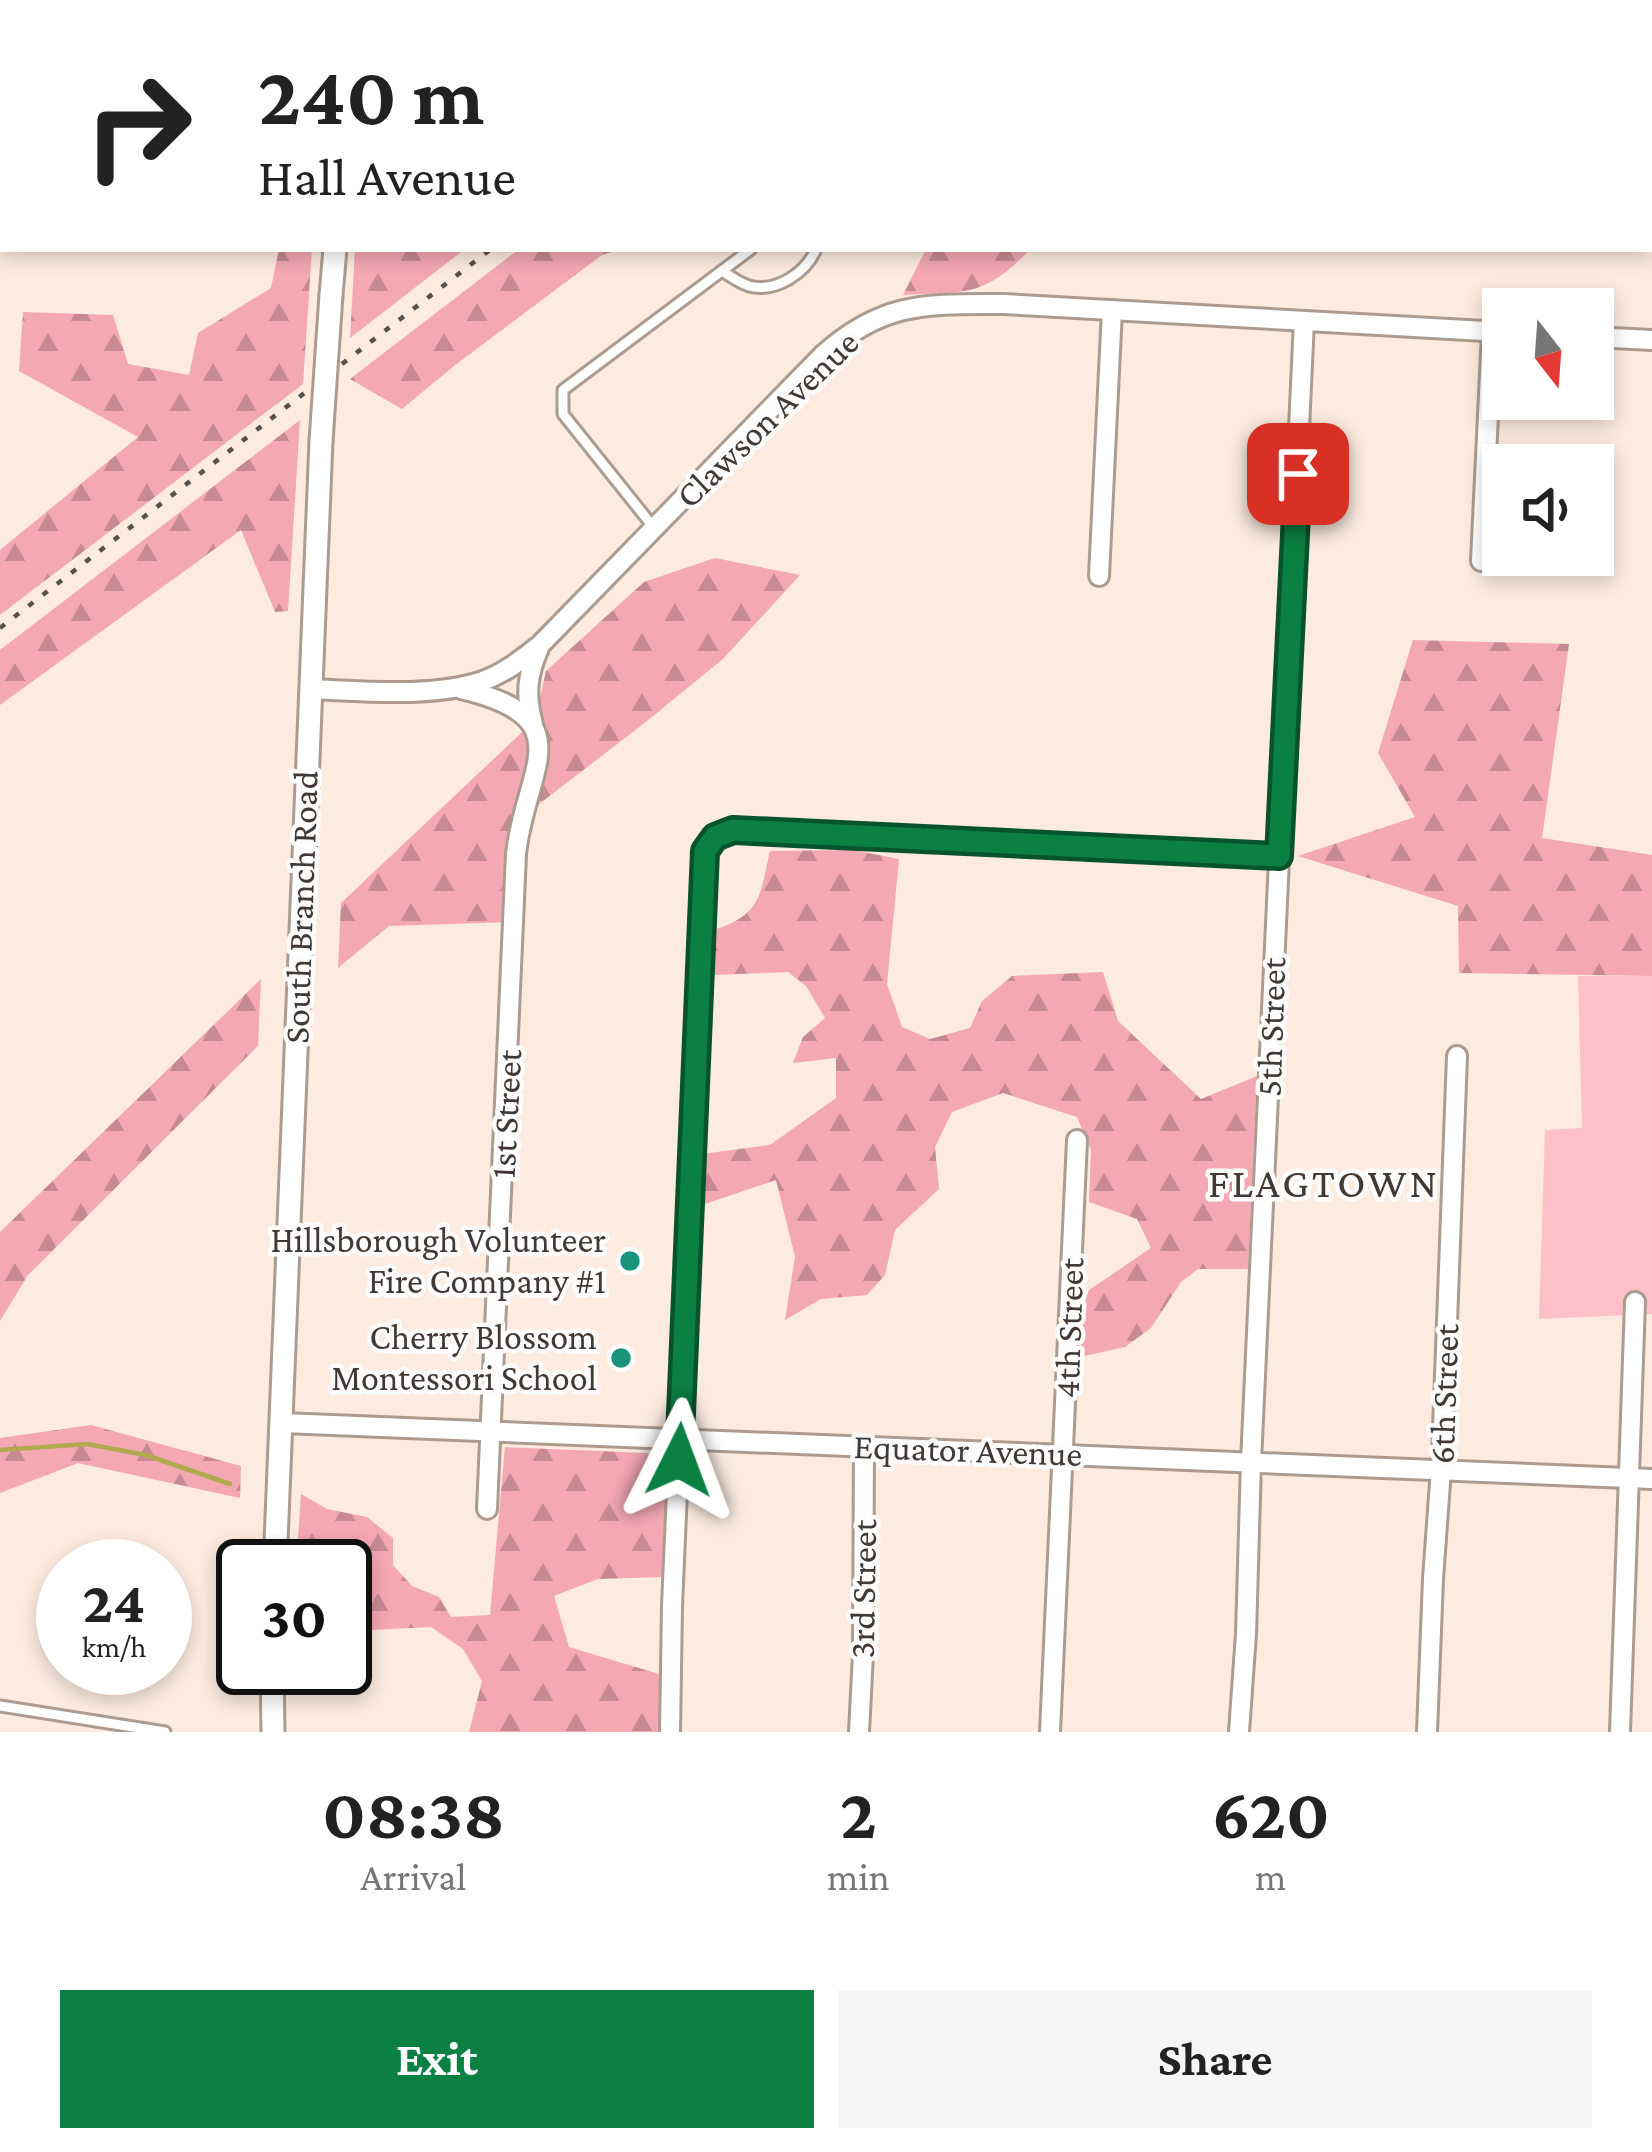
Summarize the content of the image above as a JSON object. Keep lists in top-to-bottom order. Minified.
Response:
{"streets":{"street":["Clawson Avenue","South Branch Road","5th Street","1st Street","4th Street","6th Street","Equator Avenue","3rd Street"]},"crossings":[["Clawson Avenue","South Branch Road"],["Clawson Avenue","5th Street"],["Clawson Avenue","1st Street"],["South Branch Road","Equator Avenue"],["5th Street","Equator Avenue"],["1st Street","Equator Avenue"],["4th Street","Equator Avenue"],["6th Street","Equator Avenue"],["Equator Avenue","3rd Street"]],"districts":["FLAGTOWN"],"places":["Hillsborough Volunteer Fire Company #1","Cherry Blossom Montessori School"],"north":"bottom","page":{"turn":["240 m","Hall Avenue"],"speed":"24 km/h","limit":"30","eta":["08:38","Arrival","2","min","620","m"],"buttons":["Exit","Share"]}}
